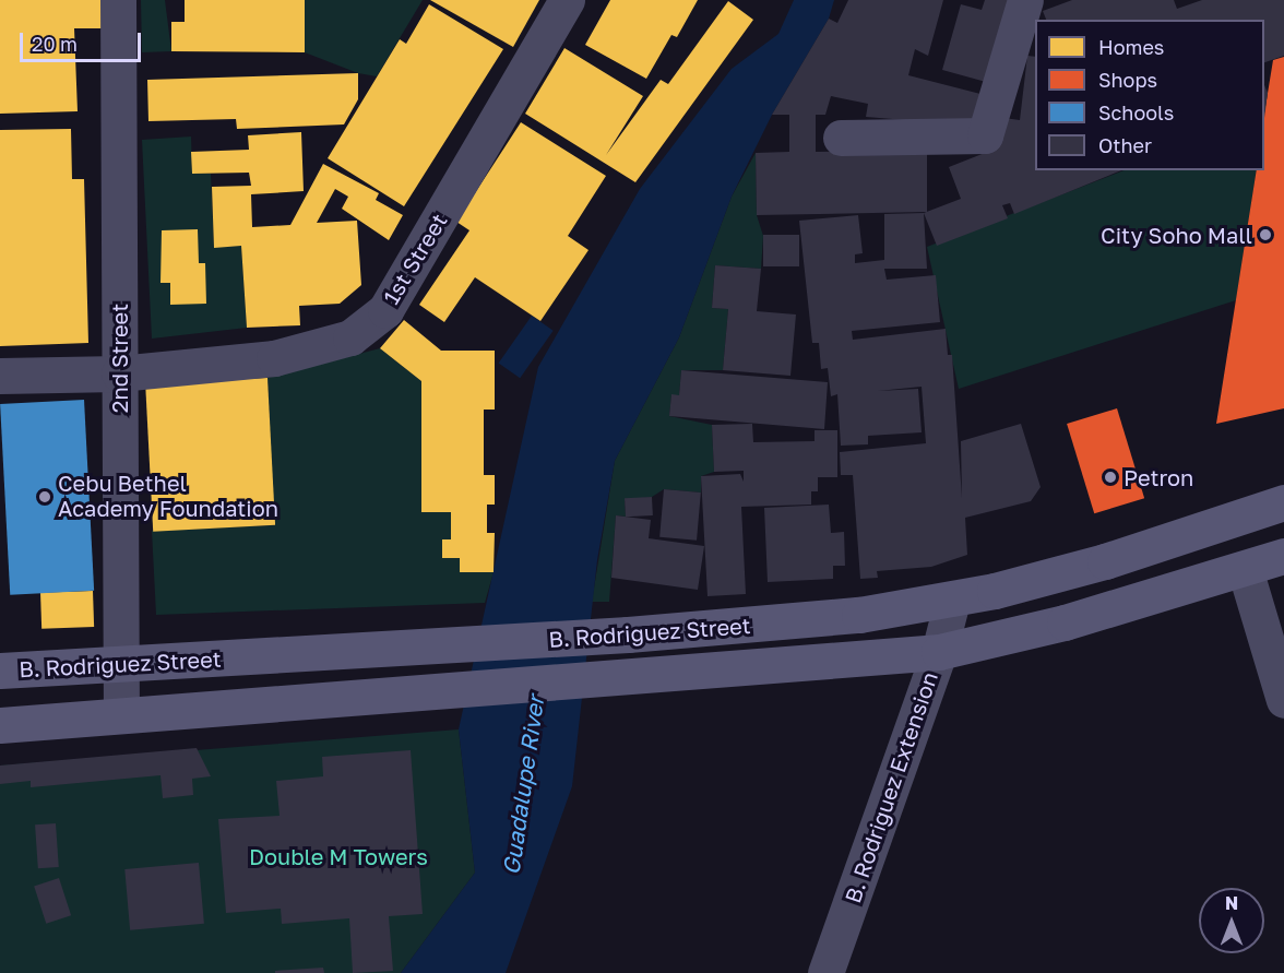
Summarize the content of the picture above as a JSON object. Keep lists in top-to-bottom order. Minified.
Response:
{"streets":{"main road":["B. Rodriguez Street"],"street":["1st Street","2nd Street","B. Rodriguez Extension"]},"crossings":[["1st Street","2nd Street"],["2nd Street","B. Rodriguez Street"],["B. Rodriguez Street","B. Rodriguez Extension"]],"water":["Guadalupe River"],"parks":["Double M Towers"],"places":["City Soho Mall","Petron","Cebu Bethel Academy Foundation"],"legend":["Homes","Shops","Schools","Other"],"scale_bar":"20 m","north":"top"}
